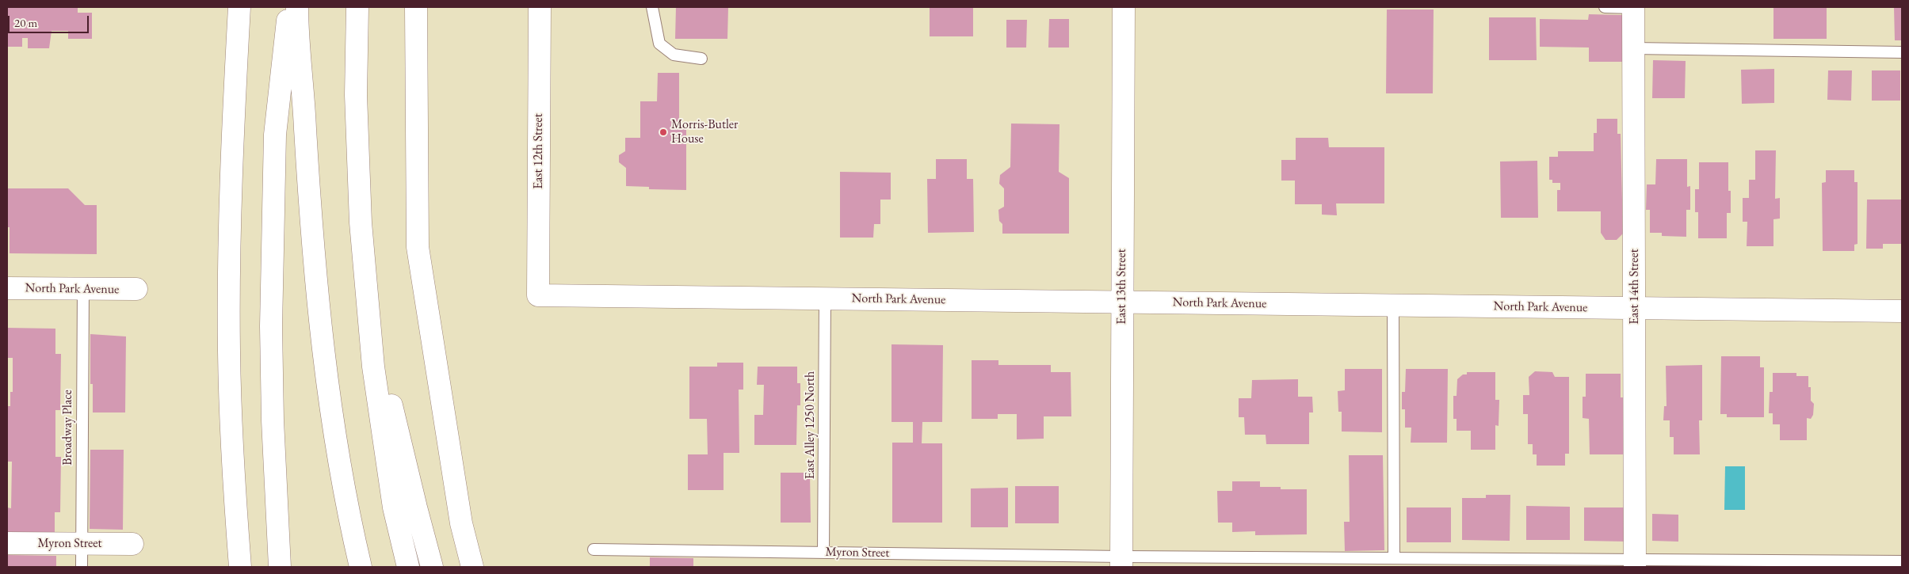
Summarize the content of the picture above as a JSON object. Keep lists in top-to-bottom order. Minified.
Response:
{"streets":{"main road":["East 12th Street","East 13th Street","East 14th Street","North Park Avenue","Myron Street"],"lane":["East Alley 1250 North","Broadway Place"]},"crossings":[["East 12th Street","North Park Avenue"],["East 13th Street","North Park Avenue"],["East 13th Street","Myron Street"],["East 14th Street","North Park Avenue"],["East 14th Street","Myron Street"],["North Park Avenue","East Alley 1250 North"],["North Park Avenue","Broadway Place"],["East Alley 1250 North","Myron Street"],["Broadway Place","Myron Street"]],"places":["Morris-Butler House"],"scale_bar":"20 m"}
